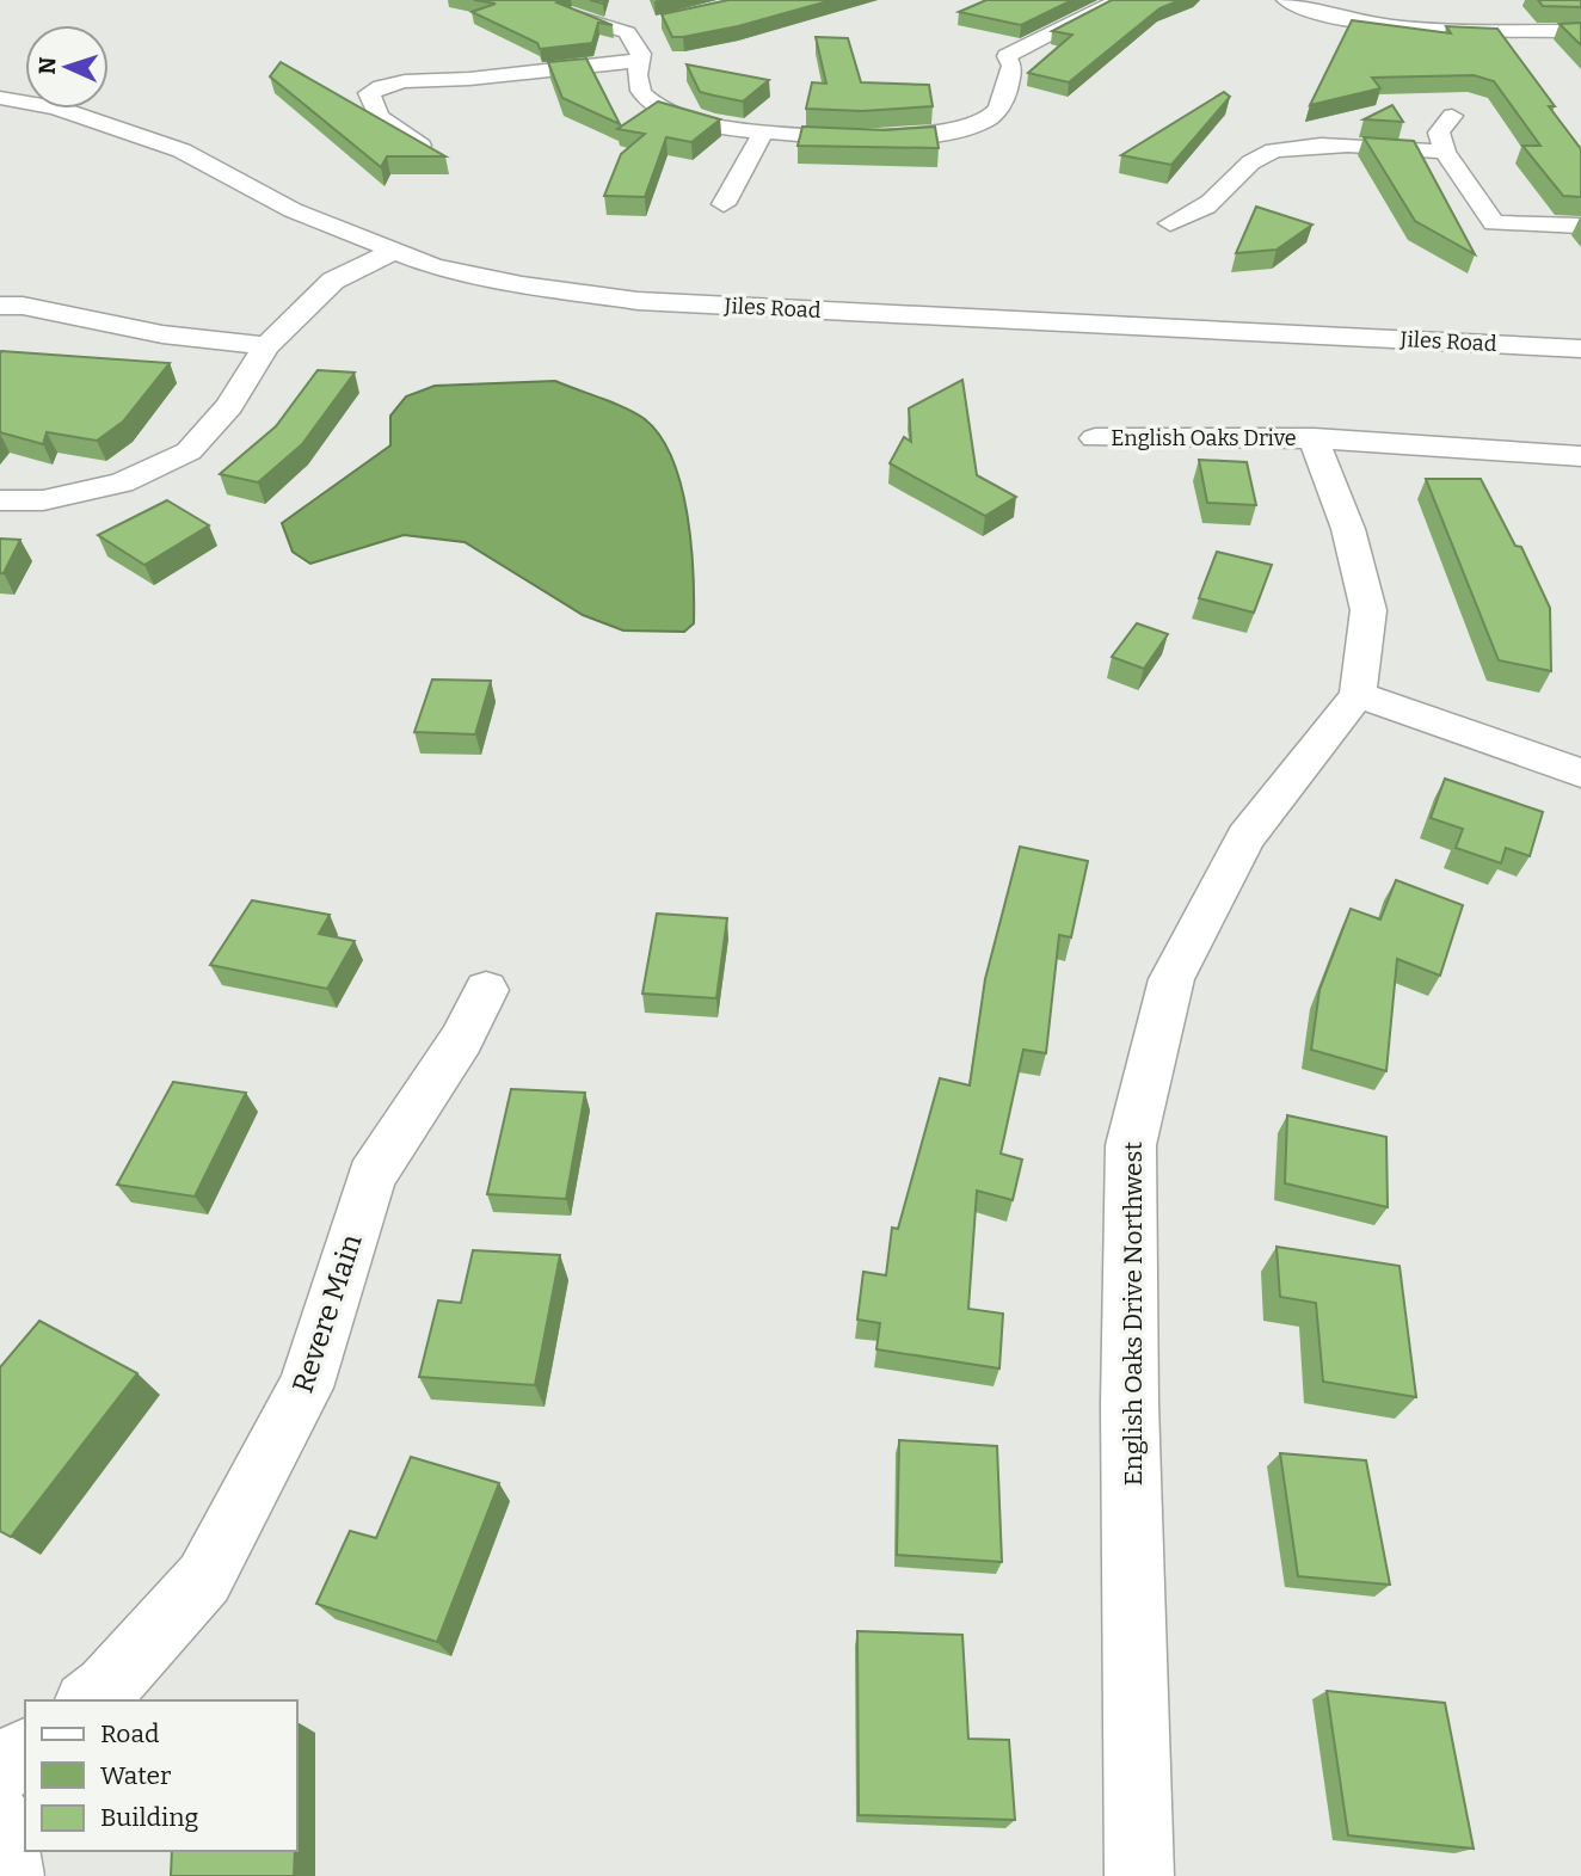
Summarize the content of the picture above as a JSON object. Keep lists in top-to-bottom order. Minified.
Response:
{"streets":{"street":["Jiles Road","English Oaks Drive","Revere Main","English Oaks Drive Northwest"]},"legend":["Road","Water","Building"],"north":"left"}
